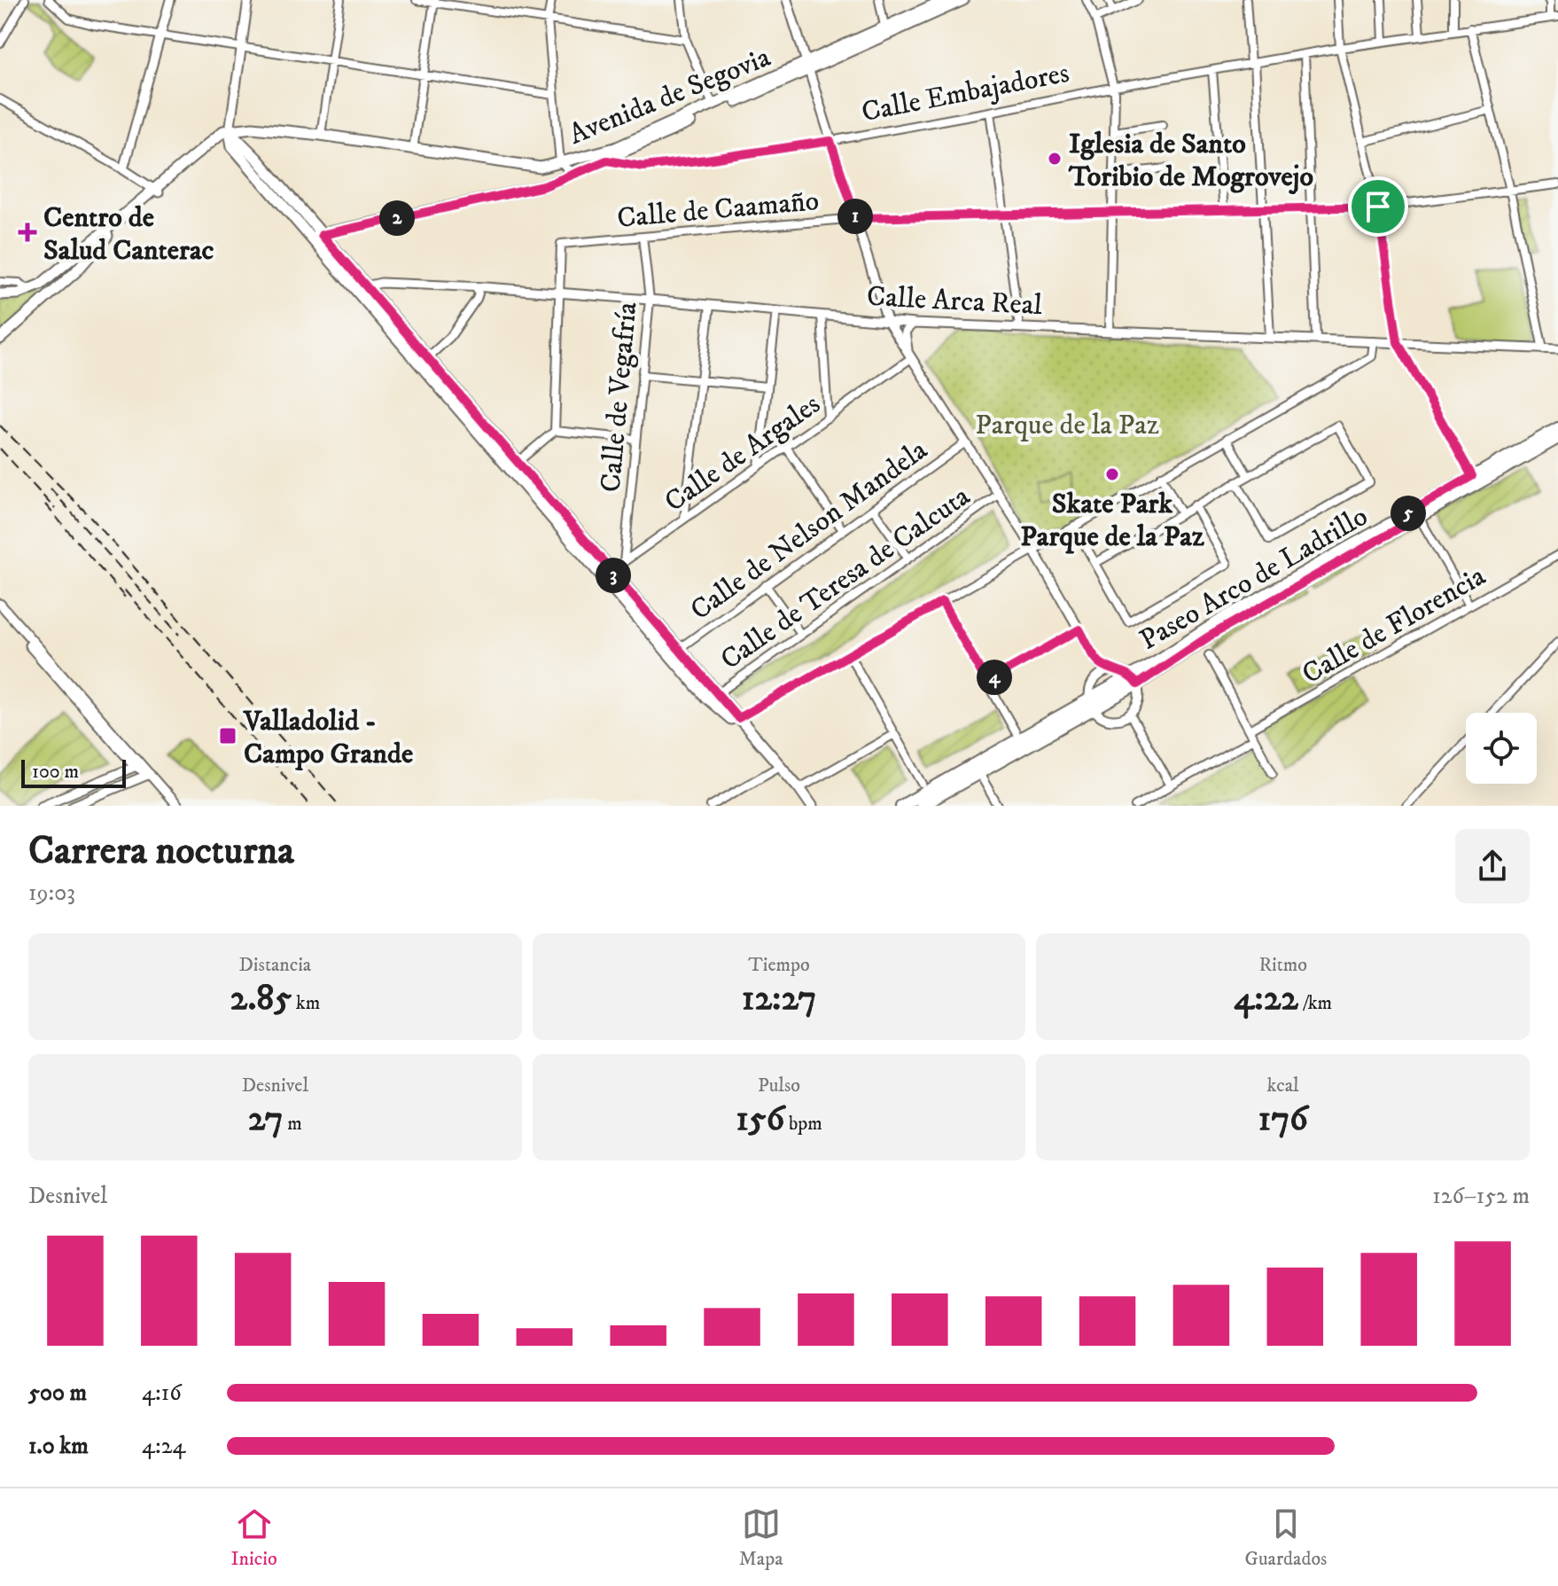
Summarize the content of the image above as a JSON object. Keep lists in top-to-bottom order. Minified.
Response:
{"streets":{"main road":["Avenida de Segovia","Paseo Arco de Ladrillo"],"street":["Calle Embajadores","Calle de Caamaño","Calle Arca Real","Calle de Vegafría","Calle de Argales","Calle de Nelson Mandela","Calle de Teresa de Calcuta","Calle de Florencia"]},"crossings":[["Calle Embajadores","Avenida de Segovia"],["Calle de Caamaño","Calle Arca Real"],["Calle de Caamaño","Calle de Vegafría"],["Calle Arca Real","Calle de Vegafría"],["Calle de Vegafría","Calle de Argales"]],"parks":["Parque de la Paz"],"places":{"other":["Iglesia de Santo Toribio de Mogrovejo","Skate Park Parque de la Paz"],"health":["Centro de Salud Canterac"],"transit":["Valladolid - Campo Grande"]},"scale_bar":"100 m","page":{"pins":["1","2","5","3","4"],"scale":"100 m","heading":["Carrera nocturna","19:03"],"stats":[["Distancia","2.85 km"],["Tiempo","12:27"],["Ritmo","4:22 /km"],["Desnivel","27 m"],["Pulso","156 bpm"],["kcal","176"]],"chart":["Desnivel","126–152 m"],"list":[{"name":"500 m","note":"4:16"},{"name":"1.0 km","note":"4:24"}],"tabs":["Inicio","Mapa","Guardados"]}}
